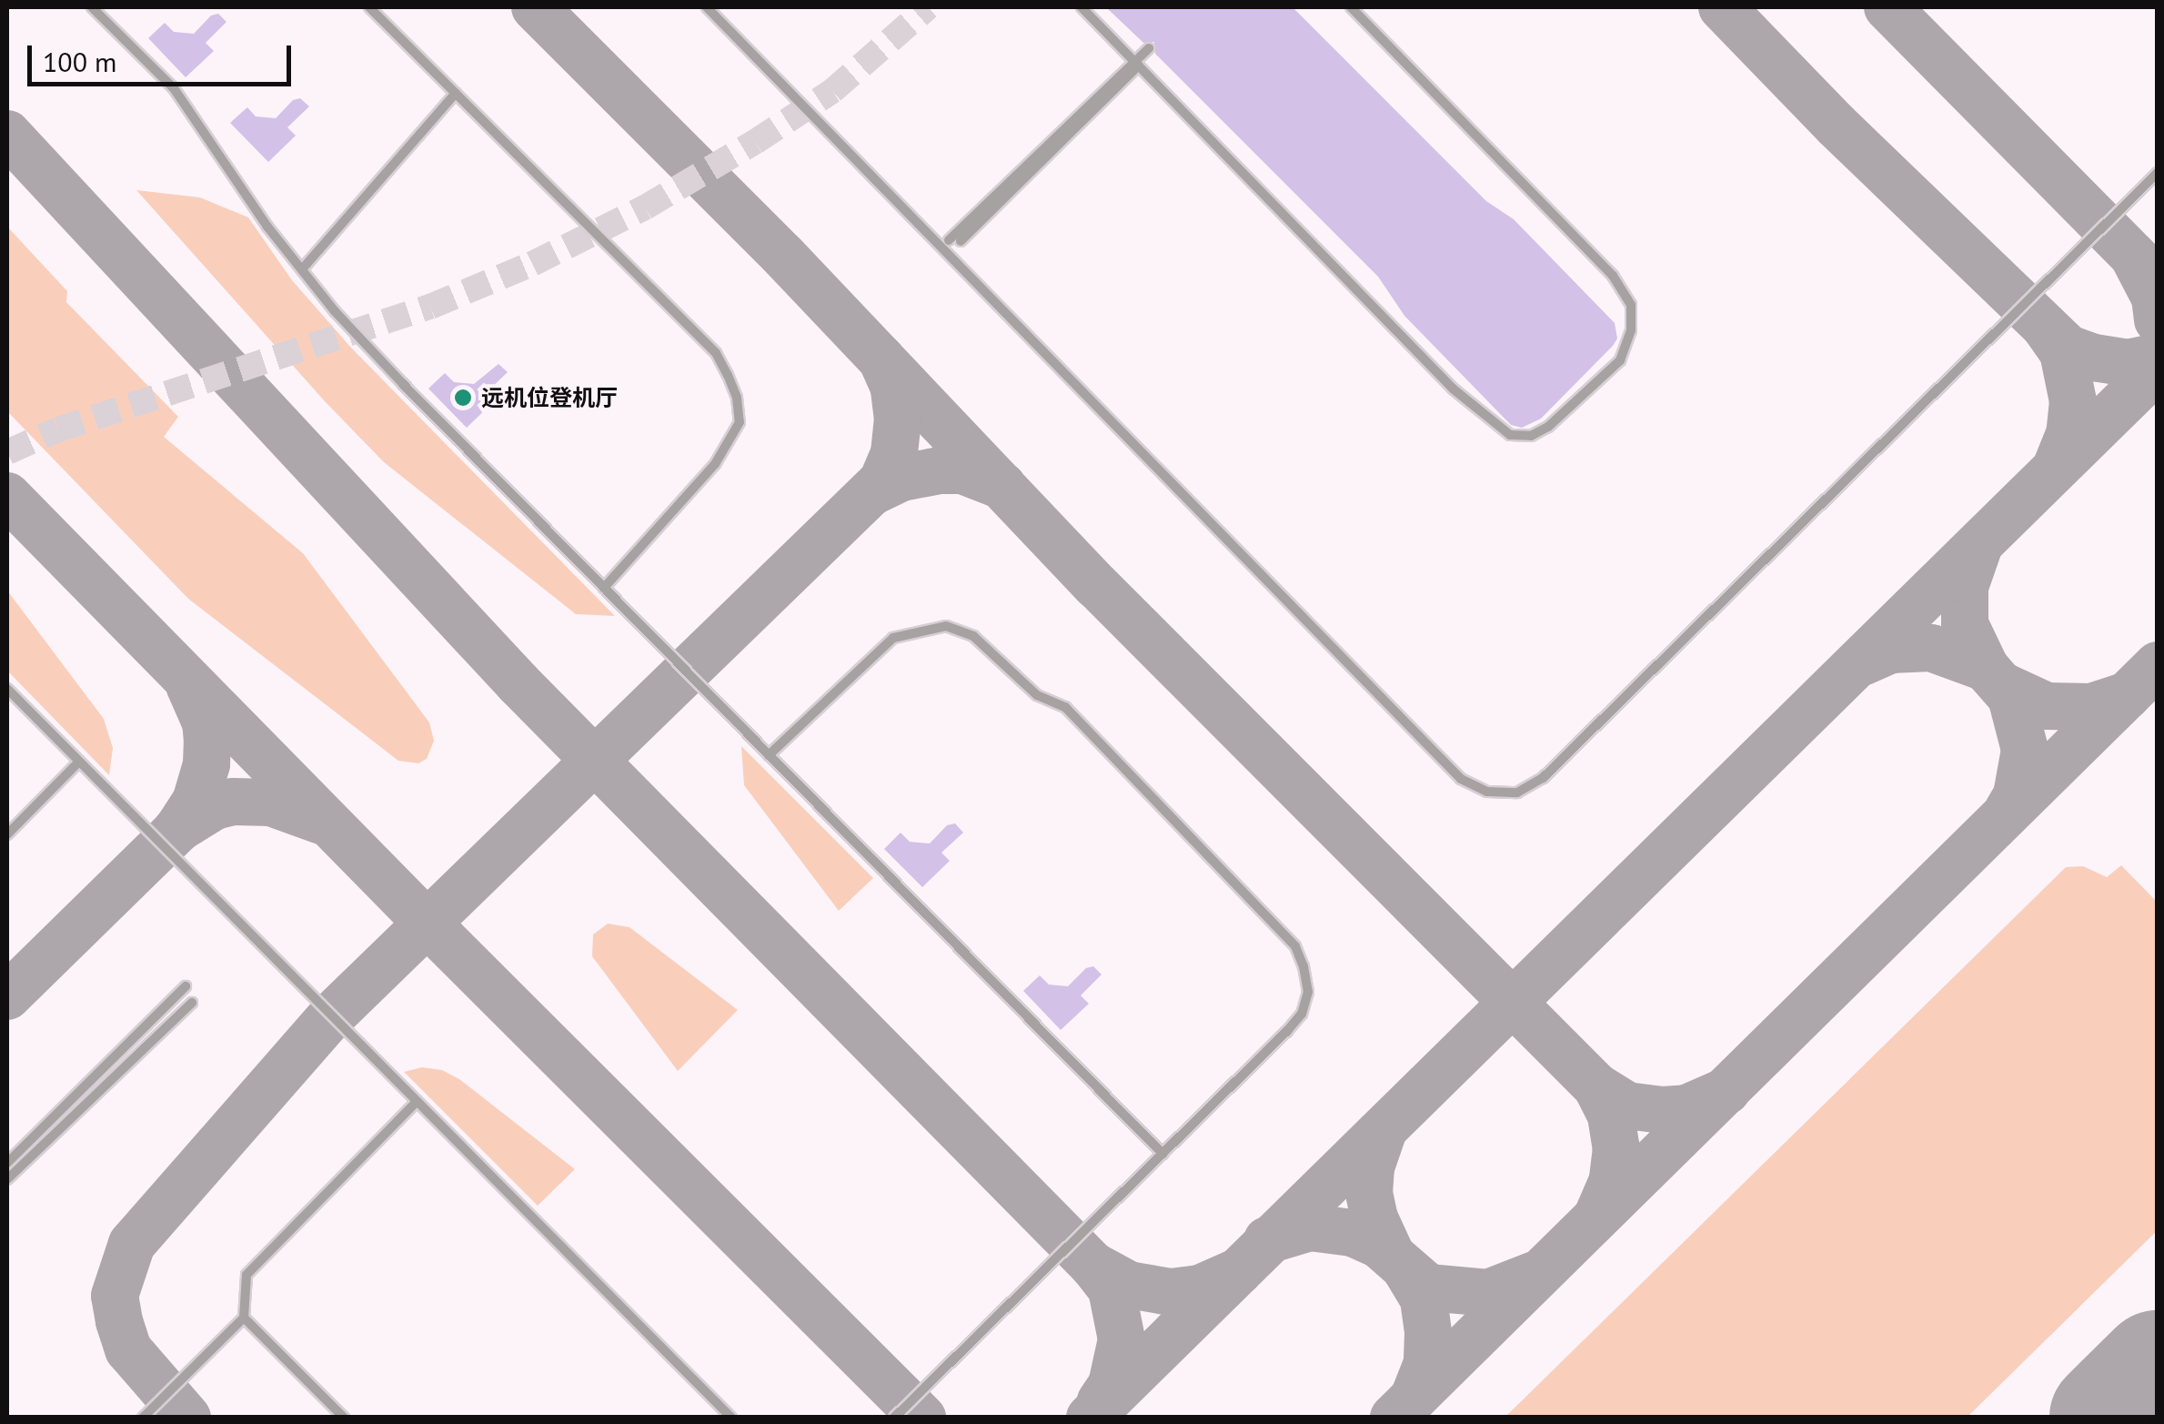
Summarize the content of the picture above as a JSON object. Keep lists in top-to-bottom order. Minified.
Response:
{"places":["远机位登机厅"],"scale_bar":"100 m"}
